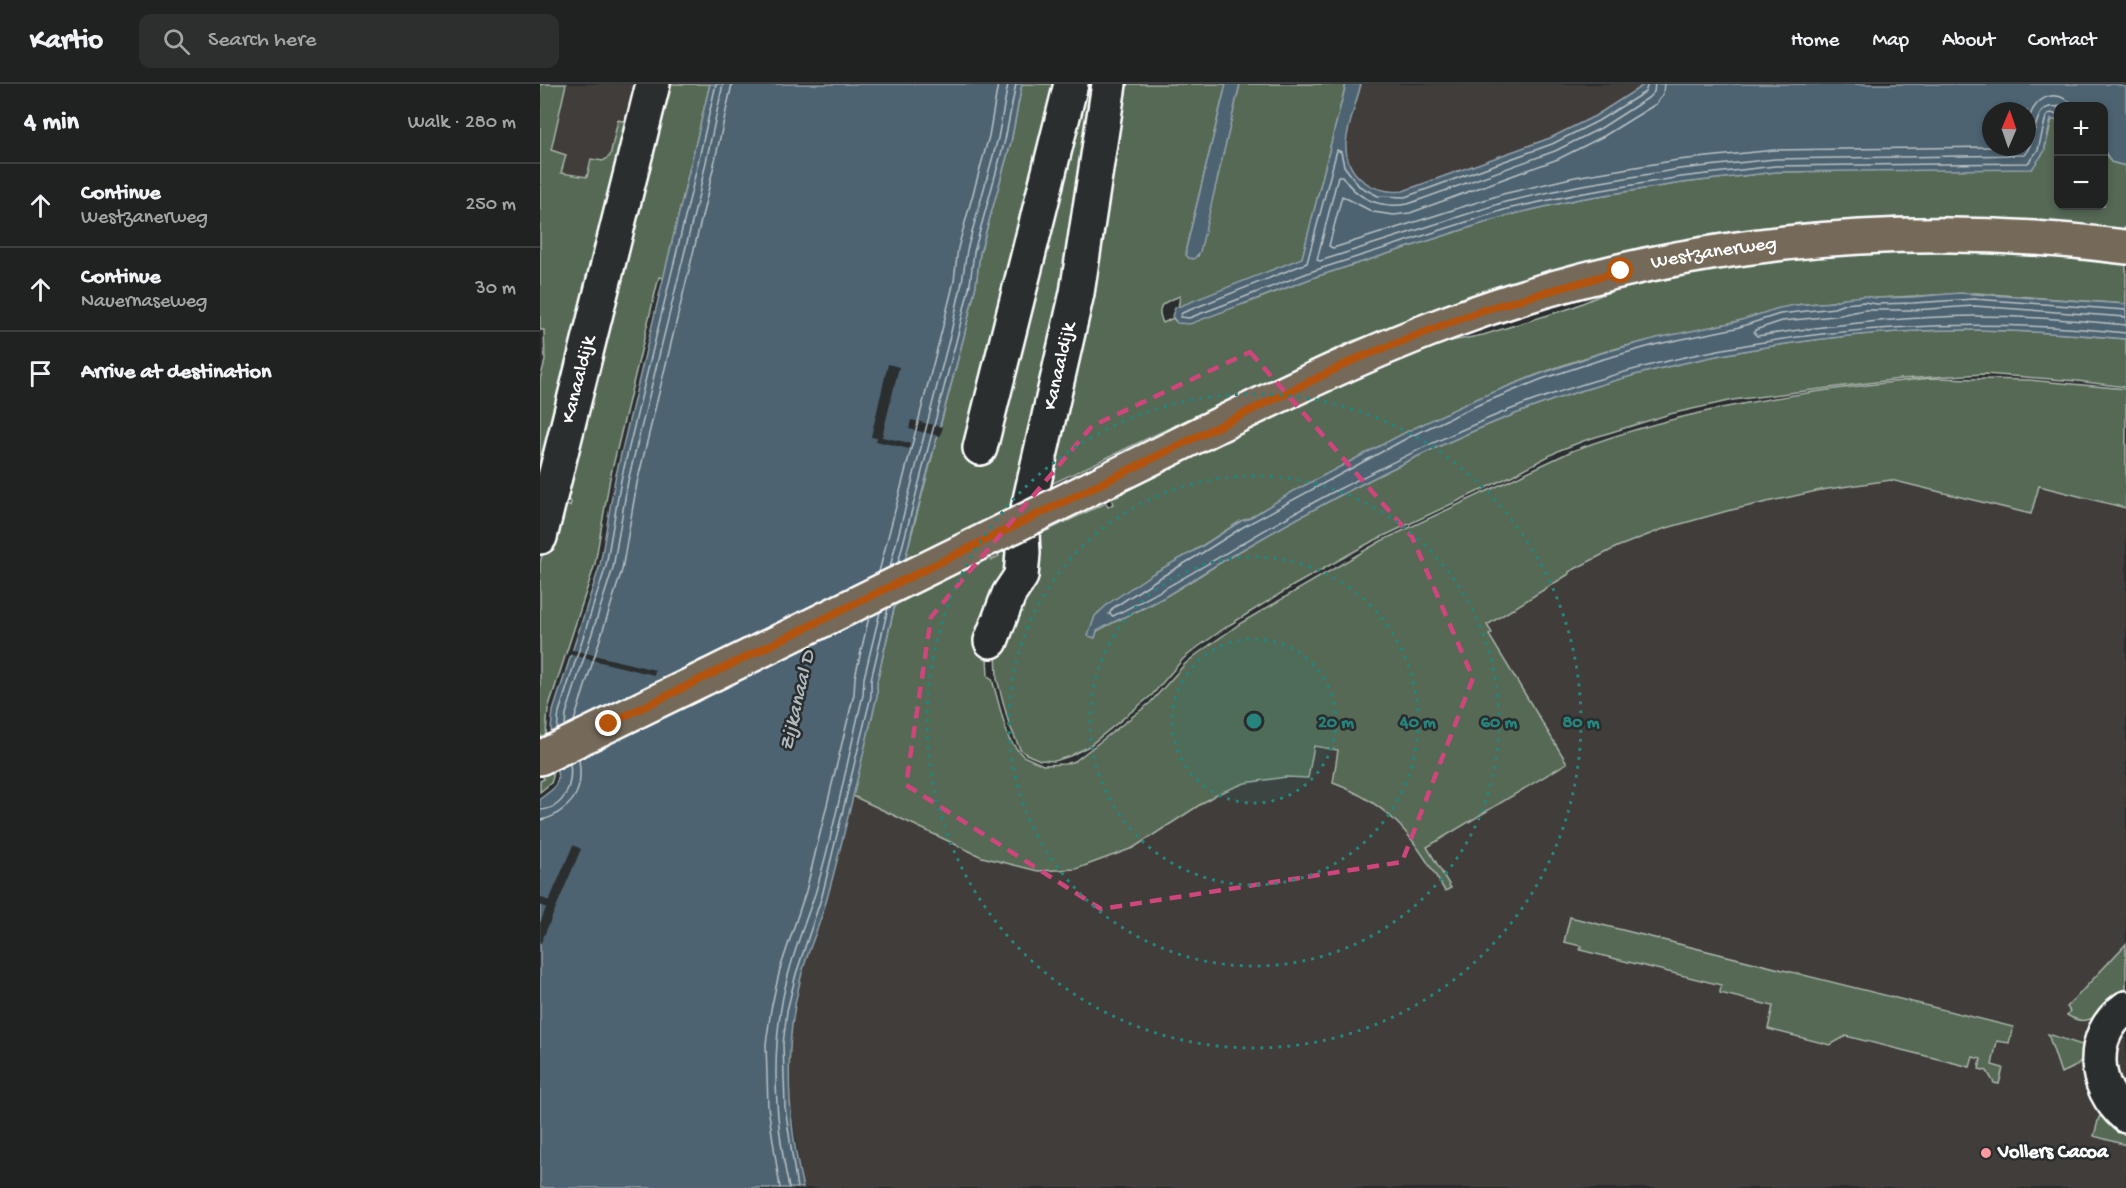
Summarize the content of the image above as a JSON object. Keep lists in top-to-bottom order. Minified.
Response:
{"streets":{"main road":["Westzanerweg"],"street":["Kanaaldijk"]},"water":["Zijkanaal D"],"places":["Vollers Cacoa"],"north":"top","page":{"header":"Kartio","search":"Search here","nav":["Home","Map","About","Contact"],"heading":["4 min","Walk · 280 m"],"map_buttons":["+","−"],"list":[["Continue","Westzanerweg","250 m"],["Continue","Nauernaseweg","30 m"],"Arrive at destination"]},"rings":["20 m","40 m","60 m","80 m"]}
